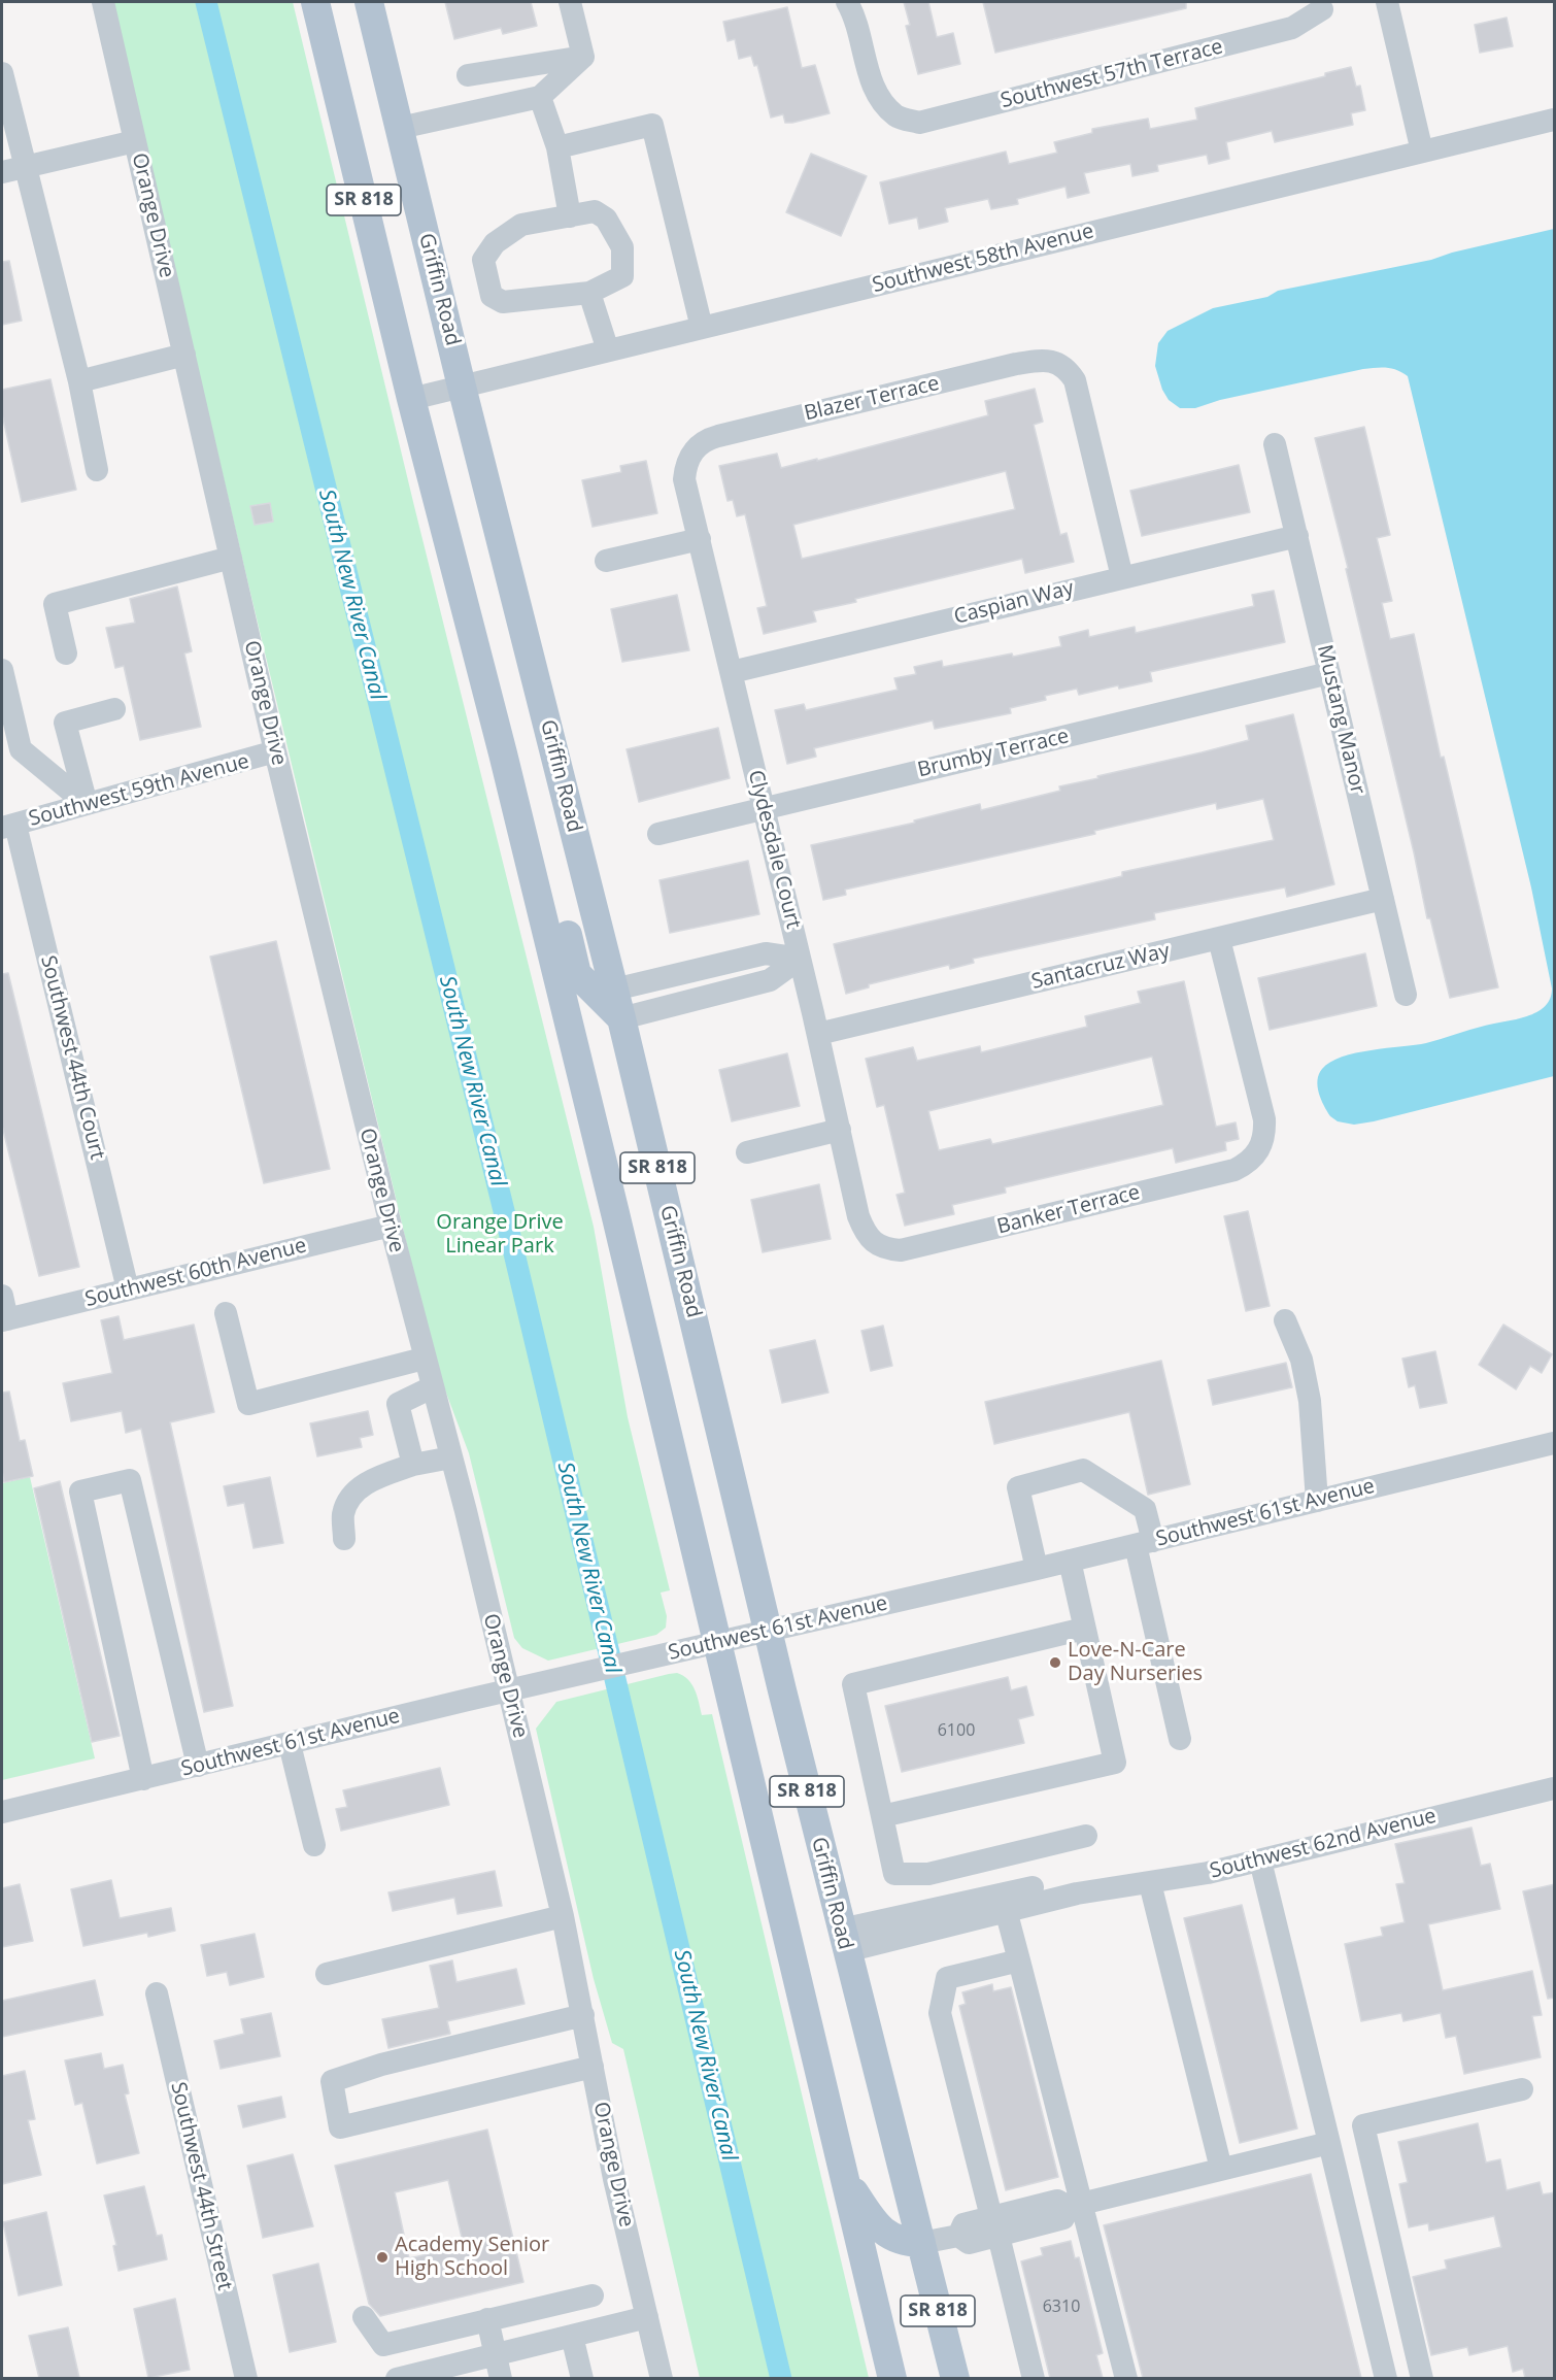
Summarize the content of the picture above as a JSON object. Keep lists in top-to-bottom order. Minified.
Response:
{"streets":{"main road":["SR 818","Griffin Road"],"street":["Southwest 57th Terrace","Orange Drive","Southwest 58th Avenue","Blazer Terrace","Caspian Way","Mustang Manor","Brumby Terrace","Southwest 59th Avenue","Clydesdale Court","Santacruz Way","Southwest 44th Court","Banker Terrace","Southwest 60th Avenue","Southwest 61st Avenue","Southwest 62nd Avenue","Southwest 44th Street"]},"crossings":[["SR 818","Southwest 58th Avenue"],["SR 818","Southwest 61st Avenue"],["Orange Drive","Southwest 59th Avenue"],["Orange Drive","Southwest 60th Avenue"],["Orange Drive","Southwest 61st Avenue"],["Southwest 58th Avenue","Griffin Road"],["Griffin Road","Southwest 61st Avenue"],["Griffin Road","Southwest 62nd Avenue"],["Blazer Terrace","Caspian Way"],["Blazer Terrace","Clydesdale Court"],["Caspian Way","Mustang Manor"],["Caspian Way","Clydesdale Court"],["Mustang Manor","Brumby Terrace"],["Mustang Manor","Santacruz Way"],["Brumby Terrace","Clydesdale Court"],["Southwest 59th Avenue","Southwest 44th Court"],["Clydesdale Court","Santacruz Way"],["Clydesdale Court","Banker Terrace"],["Santacruz Way","Banker Terrace"],["Southwest 44th Court","Southwest 60th Avenue"]],"water":["South New River Canal"],"parks":["Orange Drive Linear Park"],"places":["Love-N-Care Day Nurseries","Academy Senior High School"],"house_numbers":["6100","6310"]}
